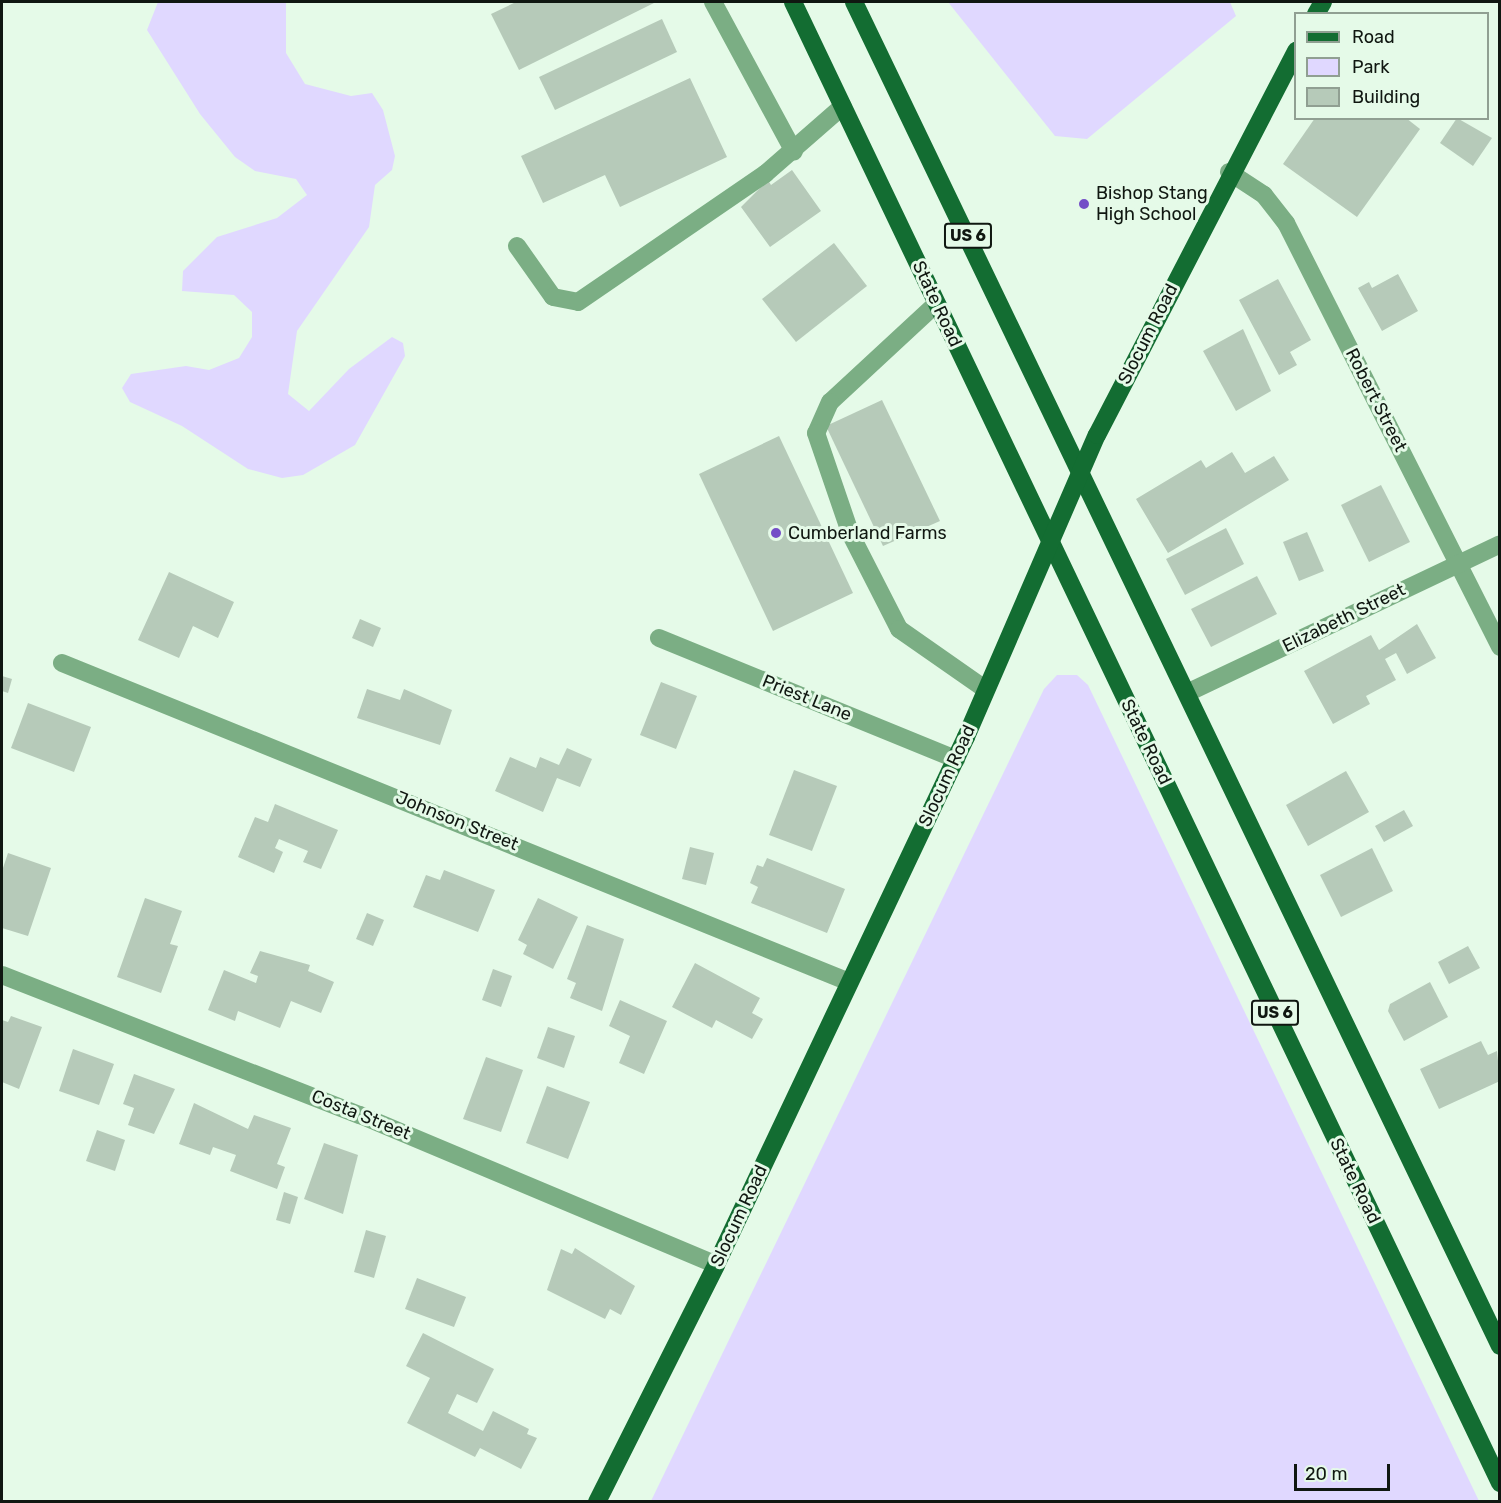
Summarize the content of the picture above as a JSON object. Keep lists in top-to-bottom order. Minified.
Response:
{"streets":{"main road":["US 6","State Road","Slocum Road"],"street":["Robert Street","Elizabeth Street","Priest Lane","Johnson Street","Costa Street"]},"crossings":[["US 6","Slocum Road"],["US 6","Elizabeth Street"],["State Road","Slocum Road"],["Slocum Road","Robert Street"],["Slocum Road","Priest Lane"],["Slocum Road","Johnson Street"],["Slocum Road","Costa Street"],["Robert Street","Elizabeth Street"]],"places":["Bishop Stang High School","Cumberland Farms"],"legend":["Road","Park","Building"],"scale_bar":"20 m"}
